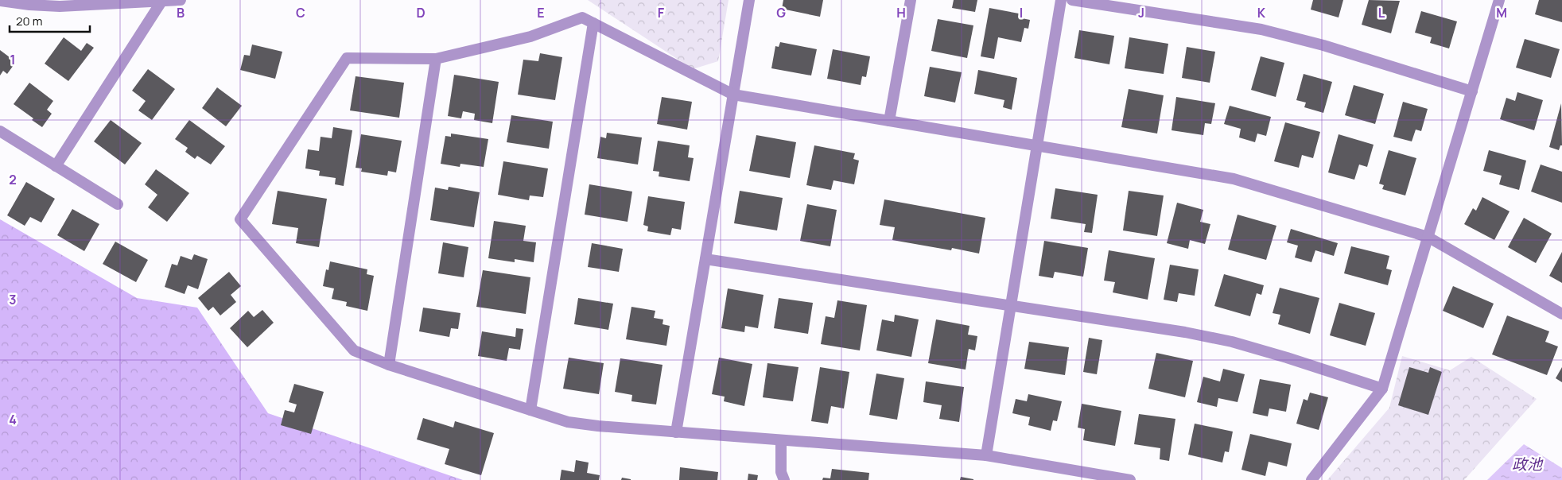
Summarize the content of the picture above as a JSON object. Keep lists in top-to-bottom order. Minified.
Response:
{"water":["政池"],"scale_bar":"20 m","grid":{"columns":["B","C","D","E","F","G","H","I","J","K","L","M"],"rows":["1","2","3","4"]}}
